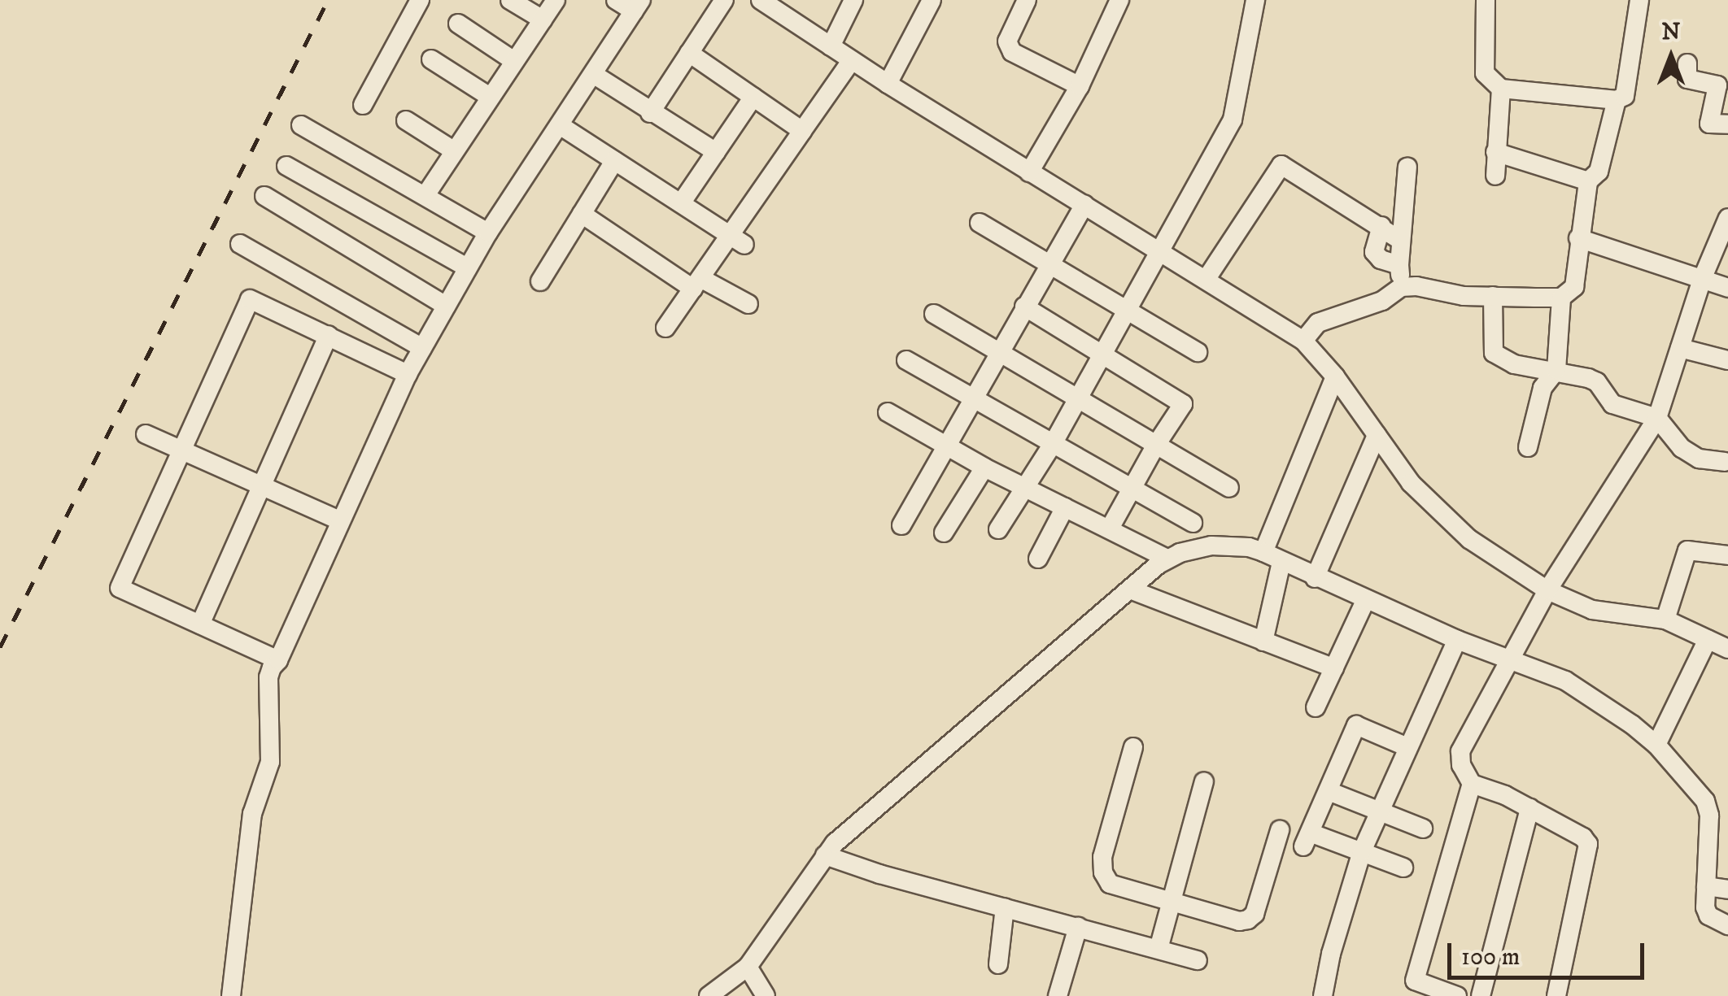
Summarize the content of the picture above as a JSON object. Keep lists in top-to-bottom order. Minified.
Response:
{"scale_bar":"100 m","north":"top"}
